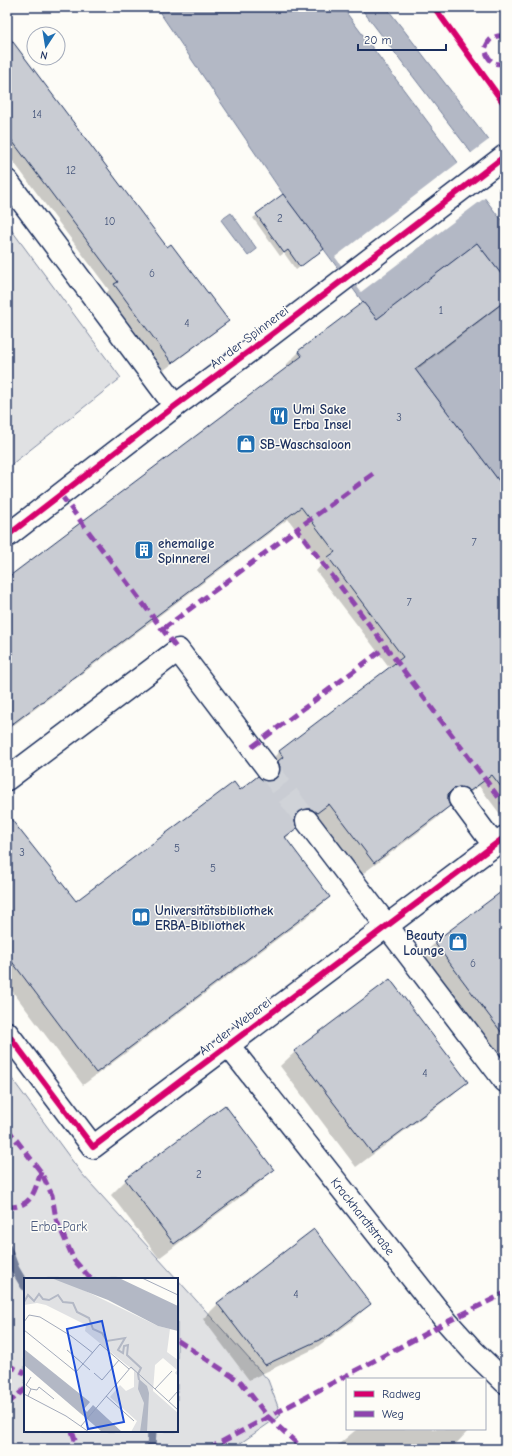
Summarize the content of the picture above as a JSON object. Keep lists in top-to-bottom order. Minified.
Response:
{"streets":{"street":["An der Spinnerei","An der Weberei","Krackhardtstraße"]},"crossings":[["An der Weberei","Krackhardtstraße"]],"parks":["Erba-Park"],"places":{"restaurant":["Umi Sake Erba Insel"],"shop":["SB-Waschsaloon","Beauty Lounge"],"building":["ehemalige Spinnerei"],"library":["Universitätsbibliothek ERBA-Bibliothek"]},"house_numbers":["14","12","2","10","6","1","4","3","7","7","5","3","5","6","4","2","4"],"legend":["Radweg","Weg"],"scale_bar":"20 m","north":"bottom"}
